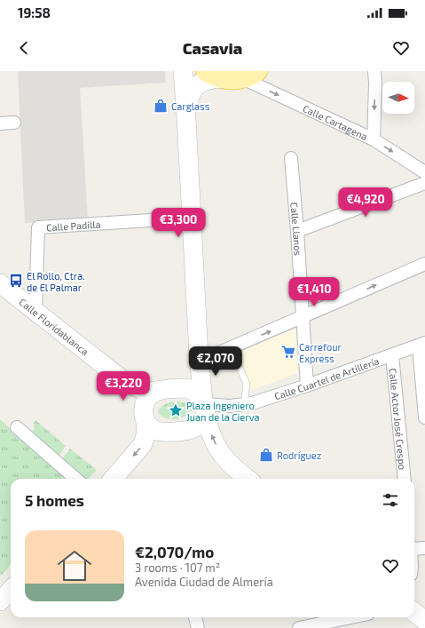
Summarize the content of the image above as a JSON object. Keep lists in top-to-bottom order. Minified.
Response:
{"streets":{"main road":["Calle Floridablanca"],"street":["Calle Cartagena","Calle Padilla","Calle Llanos","Calle Cuartel de Artillería","Calle Actor José Crespo"]},"crossings":[["Calle Padilla","Calle Floridablanca"],["Calle Llanos","Calle Cuartel de Artillería"],["Calle Floridablanca","Calle Cuartel de Artillería"],["Calle Cuartel de Artillería","Calle Actor José Crespo"]],"one_way":["Calle Cartagena"],"places":{"shop":["Carglass","Rodríguez"],"bus stop":["El Rollo, Ctra. de El Palmar"],"supermarket":["Carrefour Express"],"place":["Plaza Ingeniero Juan de la Cierva"]},"north":"right","page":{"status":"19:58","header":"Casavia","price":["€4,920","€3,300","€1,410","€2,070","€3,220"],"heading":"5 homes","list":[{"name":"€2,070/mo","note":"3 rooms · 107 m² · Avenida Ciudad de Almería"}]}}
